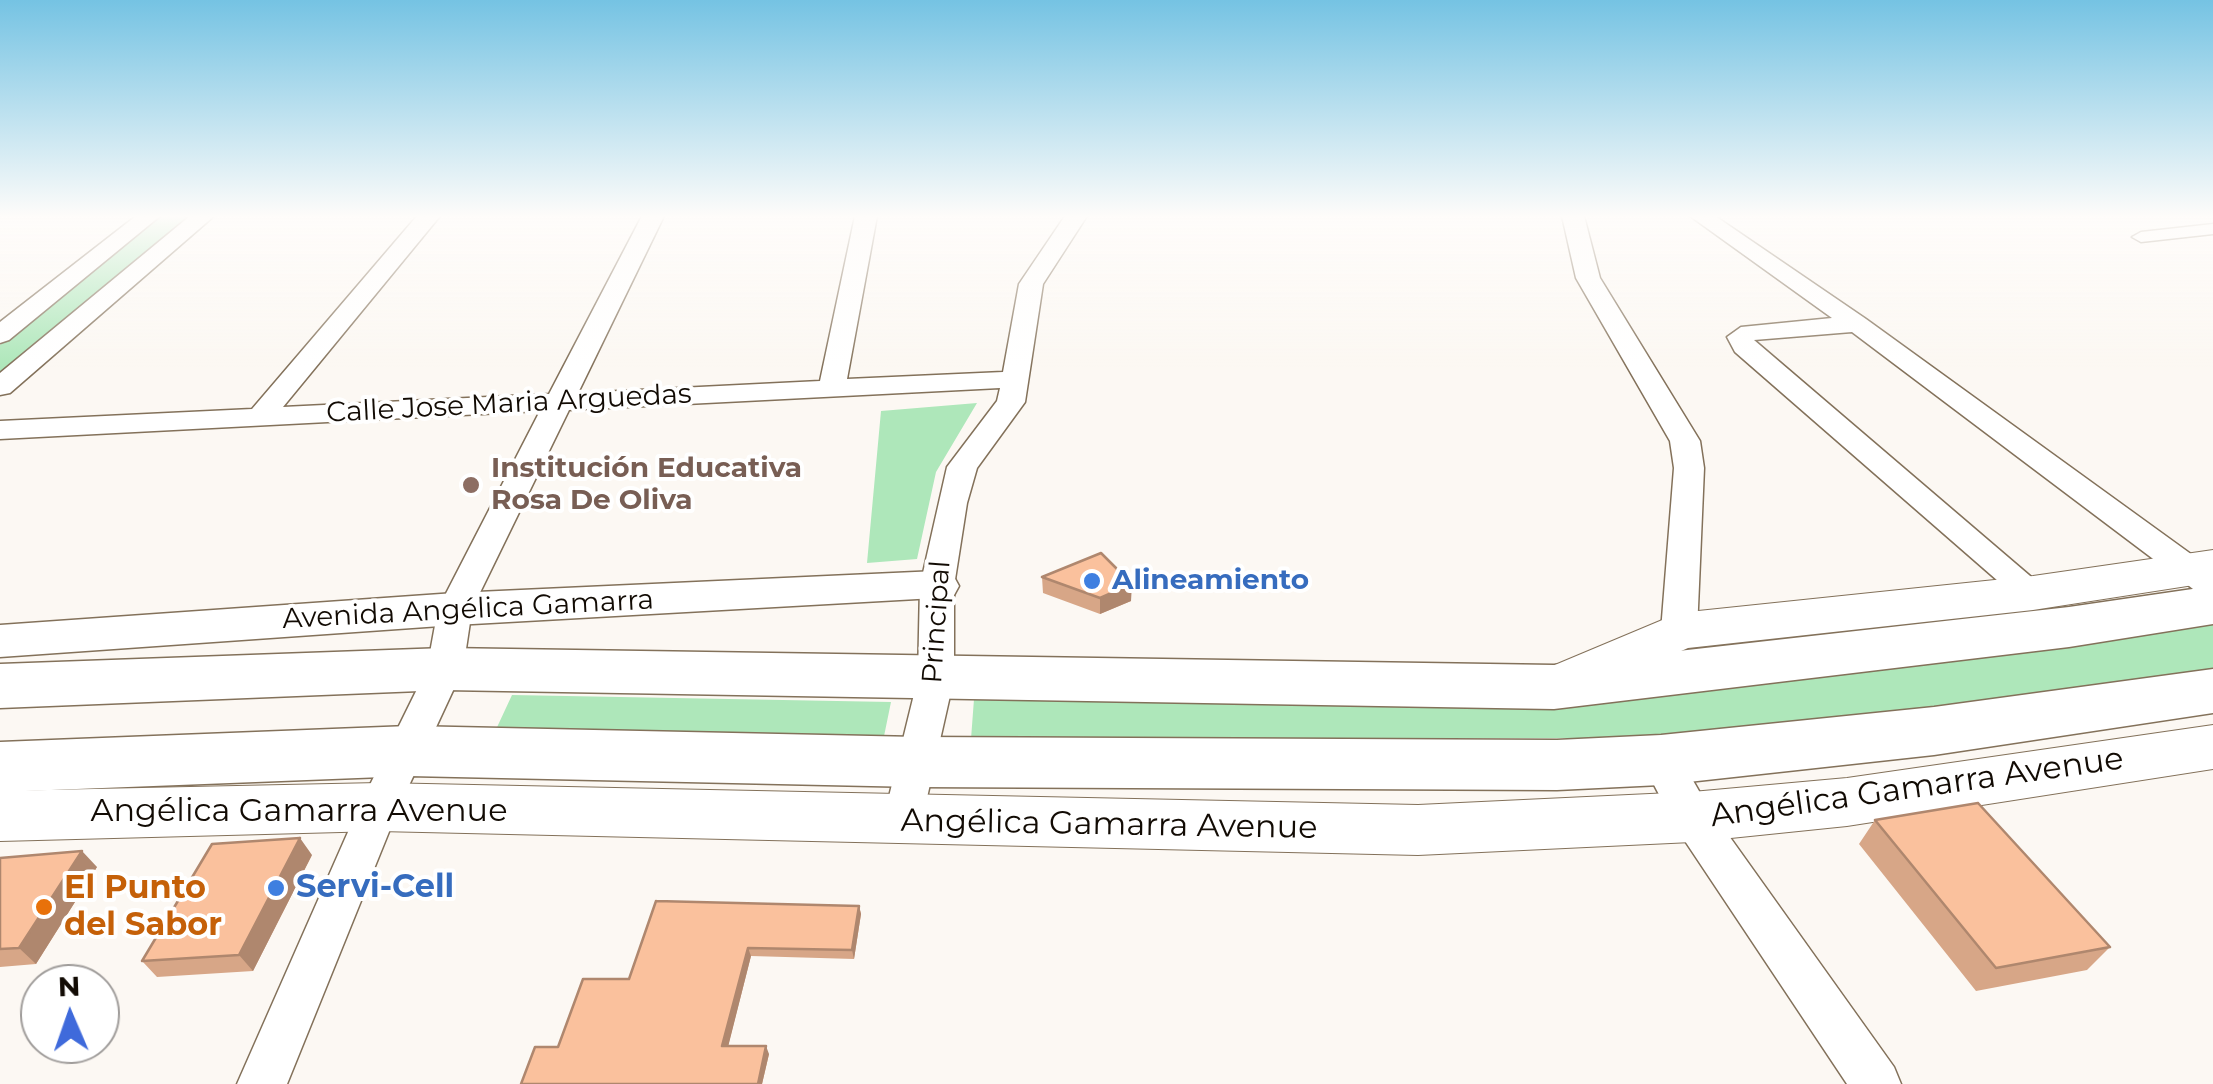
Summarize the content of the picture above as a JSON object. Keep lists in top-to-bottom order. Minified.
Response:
{"streets":{"main road":["Angélica Gamarra Avenue"],"street":["Calle Jose Maria Arguedas","Avenida Angélica Gamarra","Principal"]},"crossings":[["Calle Jose Maria Arguedas","Principal"],["Avenida Angélica Gamarra","Principal"],["Principal","Angélica Gamarra Avenue"]],"places":["Institución Educativa Rosa De Oliva","Alineamiento","Servi-Cell","El Punto del Sabor"],"north":"top"}
